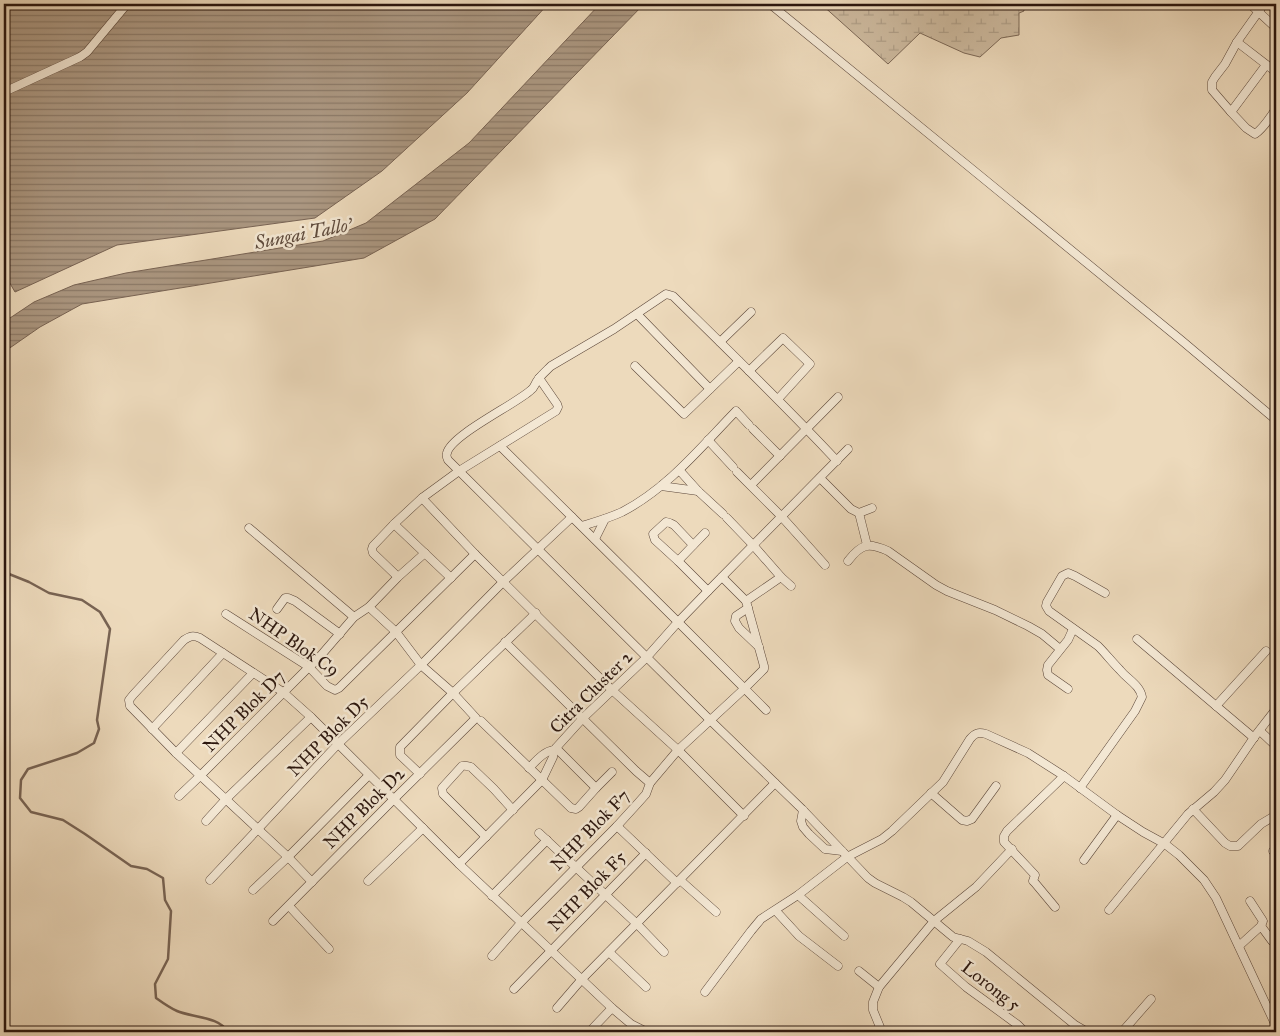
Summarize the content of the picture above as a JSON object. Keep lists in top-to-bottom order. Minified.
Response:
{"streets":{"street":["NHP Blok C9","Citra Cluster 2","NHP Blok D7","NHP Blok D5","NHP Blok D2","NHP Blok F7","NHP Blok F5","Lorong 5"]},"crossings":[["NHP Blok C9","NHP Blok D7"],["Citra Cluster 2","NHP Blok F7"]],"water":["Sungai Tallo'"]}
